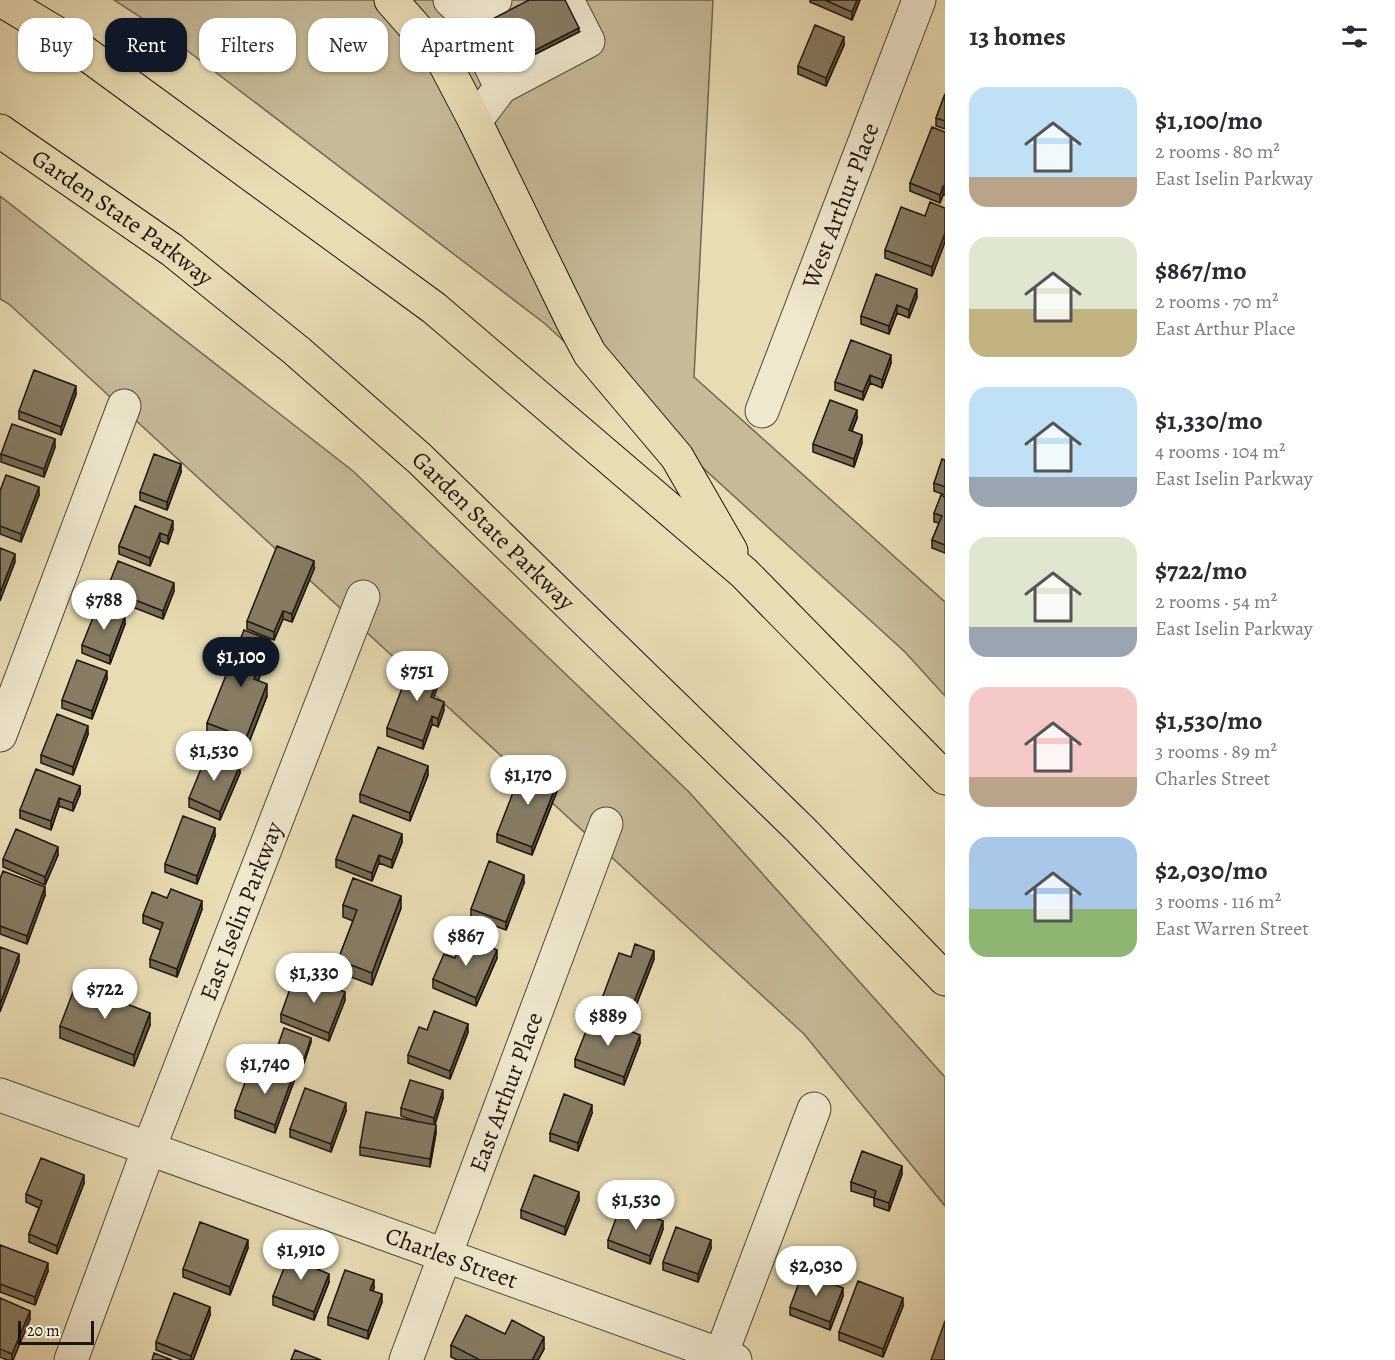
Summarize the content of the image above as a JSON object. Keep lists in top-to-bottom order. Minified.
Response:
{"streets":{"highway":["Garden State Parkway"],"street":["West Arthur Place","East Iselin Parkway","East Arthur Place","Charles Street"]},"crossings":[["East Iselin Parkway","Charles Street"],["East Arthur Place","Charles Street"]],"scale_bar":"20 m","page":{"heading":"13 homes","chip":["Buy","Rent","Filters","New","Apartment"],"list":[{"name":"$1,100/mo","note":"2 rooms · 80 m² · East Iselin Parkway"},{"name":"$867/mo","note":"2 rooms · 70 m² · East Arthur Place"},{"name":"$1,330/mo","note":"4 rooms · 104 m² · East Iselin Parkway"},{"name":"$722/mo","note":"2 rooms · 54 m² · East Iselin Parkway"},{"name":"$1,530/mo","note":"3 rooms · 89 m² · Charles Street"},{"name":"$2,030/mo","note":"3 rooms · 116 m² · East Warren Street"}],"price":["$788","$1,100","$751","$1,530","$1,170","$867","$1,330","$722","$889","$1,740","$1,530","$1,910","$2,030"],"scale":"20 m"}}
